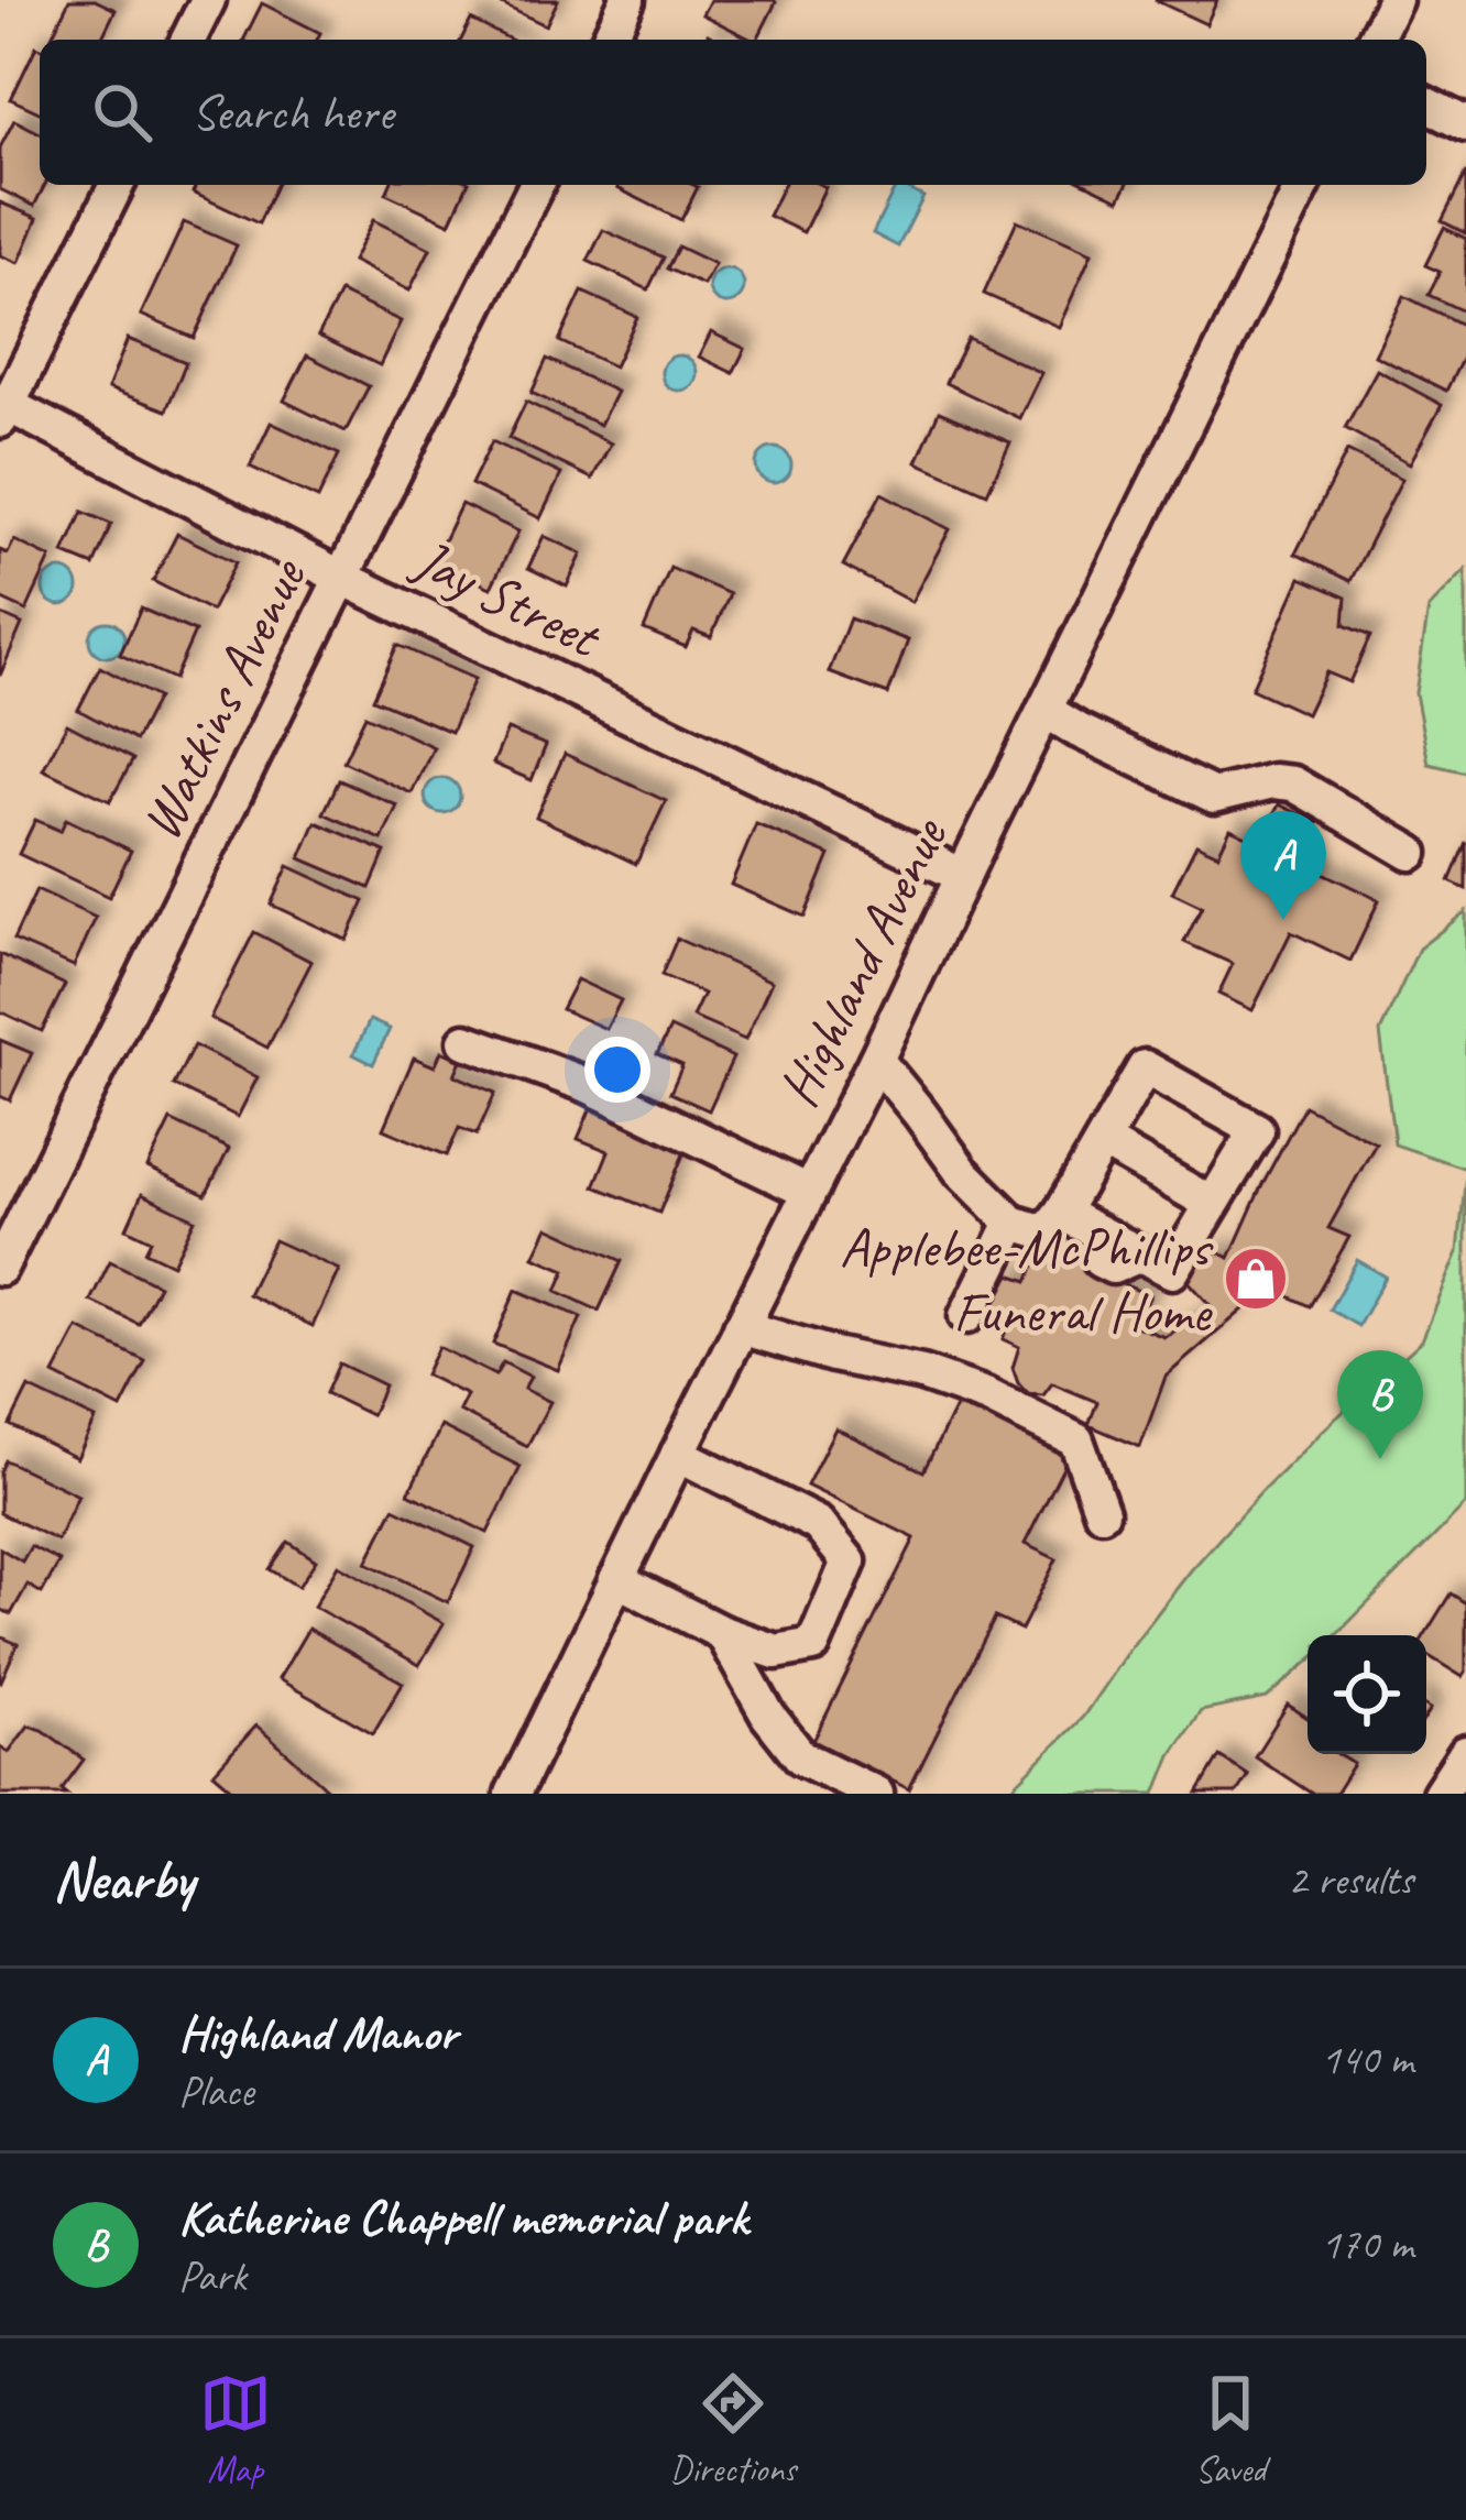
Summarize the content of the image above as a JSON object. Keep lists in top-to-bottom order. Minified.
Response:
{"streets":{"street":["Jay Street","Watkins Avenue","Highland Avenue"]},"crossings":[["Jay Street","Watkins Avenue"],["Jay Street","Highland Avenue"]],"places":{"shop":["Applebee-McPhillips Funeral Home"]},"page":{"search":"Search here","pins":["A","B"],"heading":["Nearby","2 results"],"list":[{"mark":"A","name":"Highland Manor","note":"Place","value":"140 m"},{"mark":"B","name":"Katherine Chappell memorial park","note":"Park","value":"170 m"}],"nav":["Map","Directions","Saved"]}}
